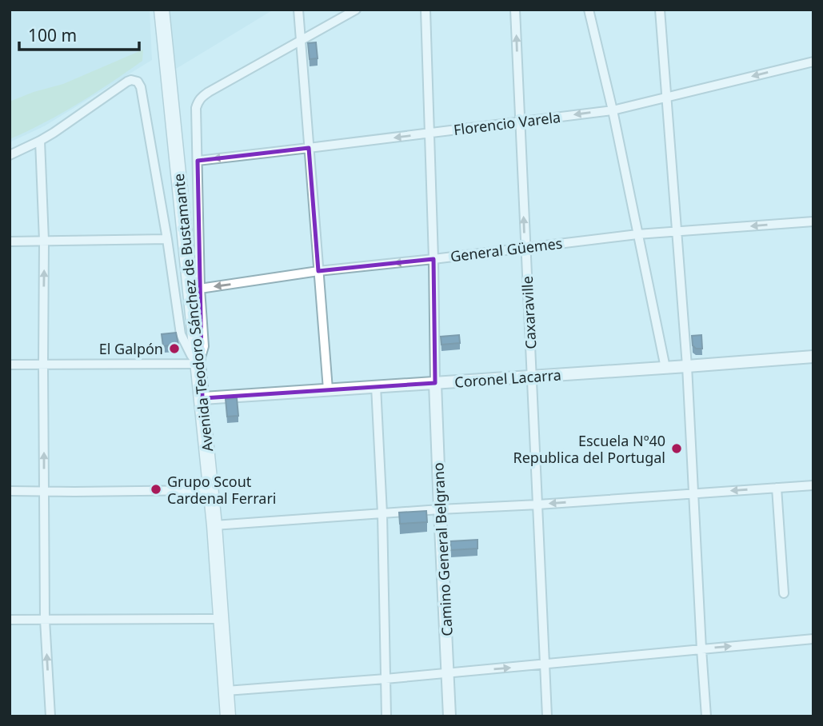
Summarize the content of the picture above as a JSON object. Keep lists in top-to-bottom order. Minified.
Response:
{"streets":{"main road":["Avenida Teodoro Sánchez de Bustamante"],"street":["Florencio Varela","General Güemes","Caxaraville","Coronel Lacarra","Camino General Belgrano"]},"crossings":[["Florencio Varela","Caxaraville"],["General Güemes","Caxaraville"],["Avenida Teodoro Sánchez de Bustamante","Coronel Lacarra"],["Caxaraville","Coronel Lacarra"],["Coronel Lacarra","Camino General Belgrano"]],"one_way":["Florencio Varela","General Güemes"],"places":["El Galpón","Escuela Nº40 Republica del Portugal","Grupo Scout Cardenal Ferrari"],"scale_bar":"100 m"}
